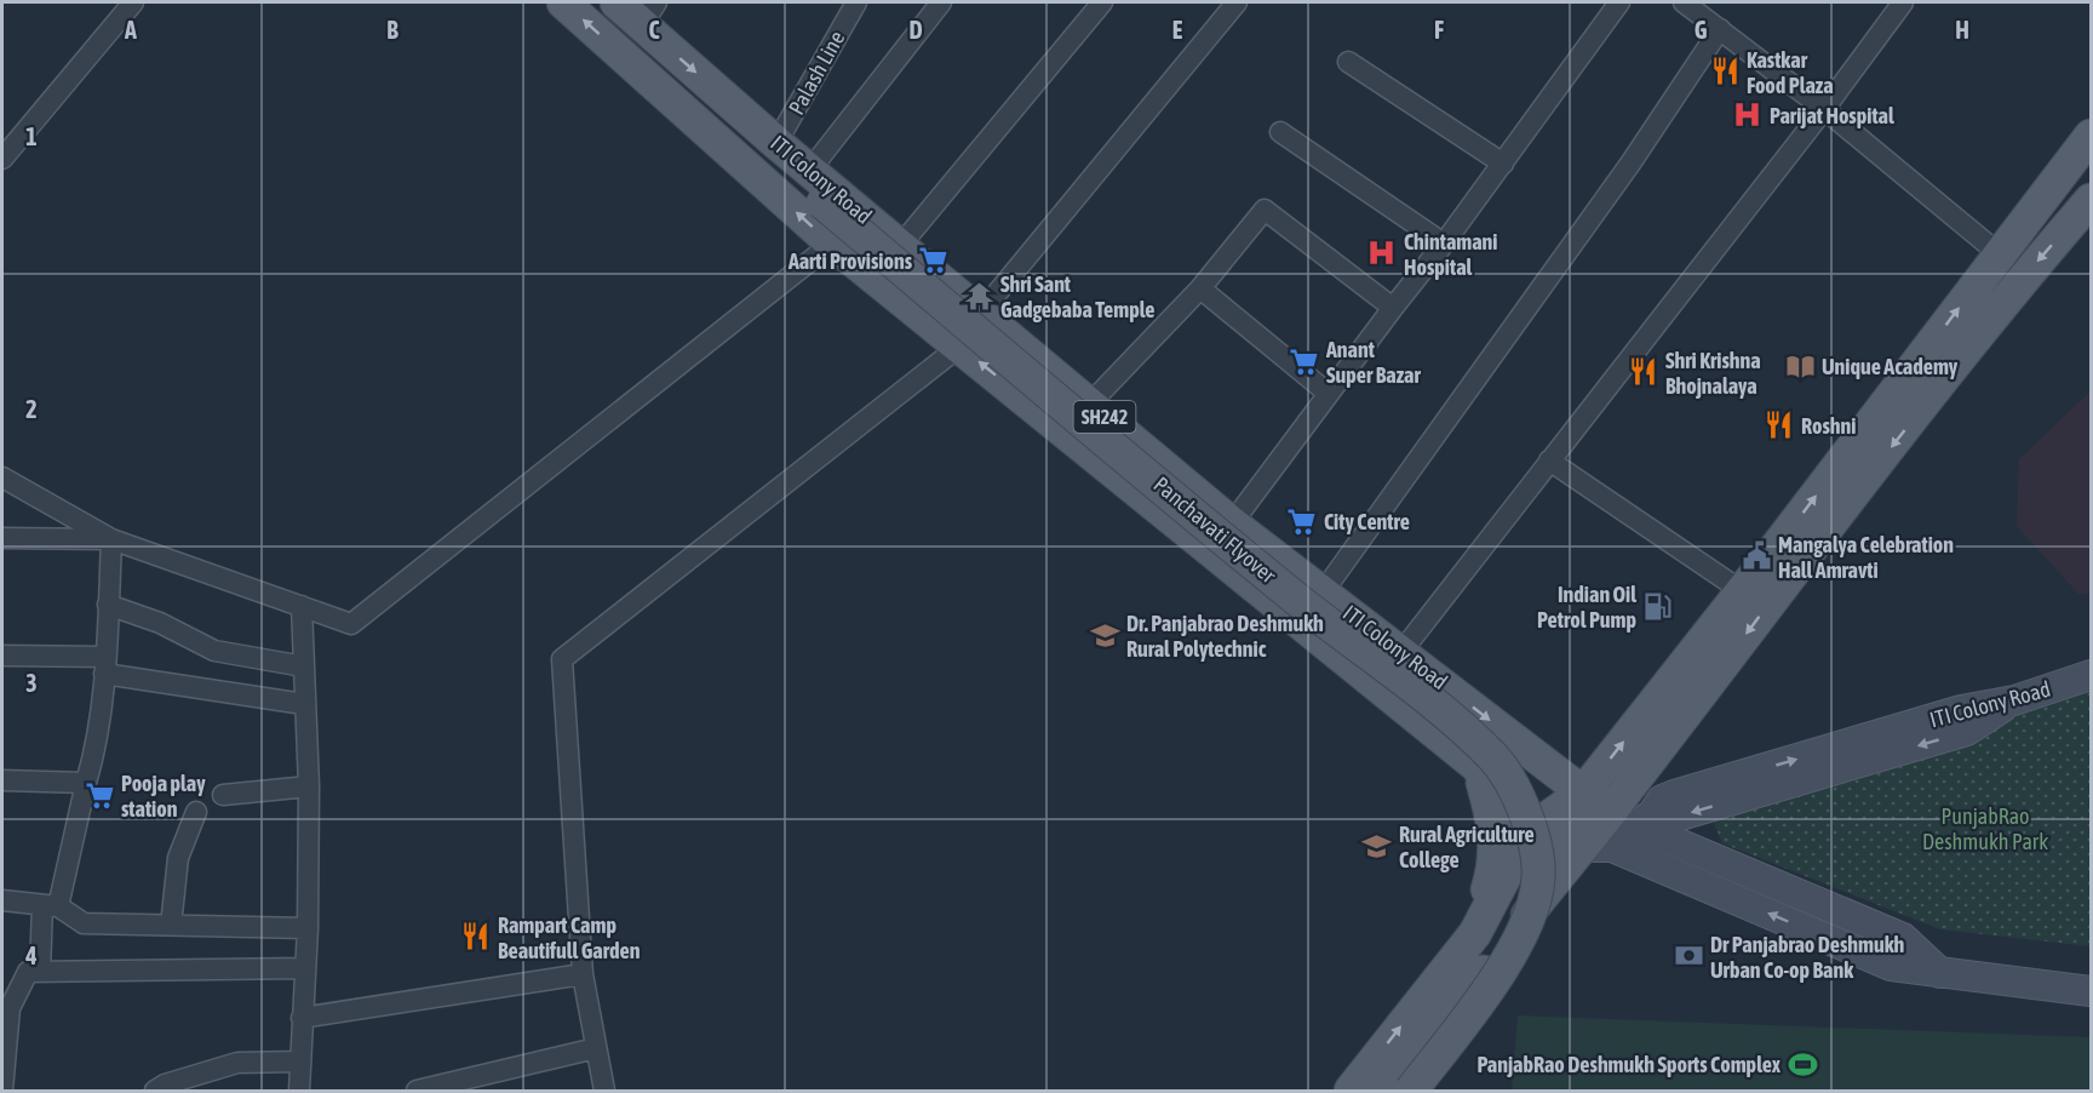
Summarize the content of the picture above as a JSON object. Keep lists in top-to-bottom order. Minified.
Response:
{"streets":{"main road":["ITI Colony Road","SH242","Panchavati Flyover"],"street":["Palash Line"]},"crossings":[["Palash Line","ITI Colony Road"],["Palash Line","Panchavati Flyover"],["ITI Colony Road","Panchavati Flyover"]],"parks":["PunjabRao Deshmukh Park"],"places":{"restaurant":["Kastkar Food Plaza","Shri Krishna Bhojnalaya","Roshni","Rampart Camp Beautifull Garden"],"hospital":["Parijat Hospital","Chintamani Hospital"],"supermarket":["Aarti Provisions","Anant Super Bazar","City Centre","Pooja play station"],"temple":["Shri Sant Gadgebaba Temple"],"library":["Unique Academy"],"public building":["Mangalya Celebration Hall Amravti"],"fuel station":["Indian Oil Petrol Pump"],"school or university":["Dr. Panjabrao Deshmukh Rural Polytechnic","Rural Agriculture College"],"bank":["Dr Panjabrao Deshmukh Urban Co-op Bank"],"sports":["PanjabRao Deshmukh Sports Complex"]},"grid":{"columns":["A","B","C","D","E","F","G","H"],"rows":["1","2","3","4"]}}
